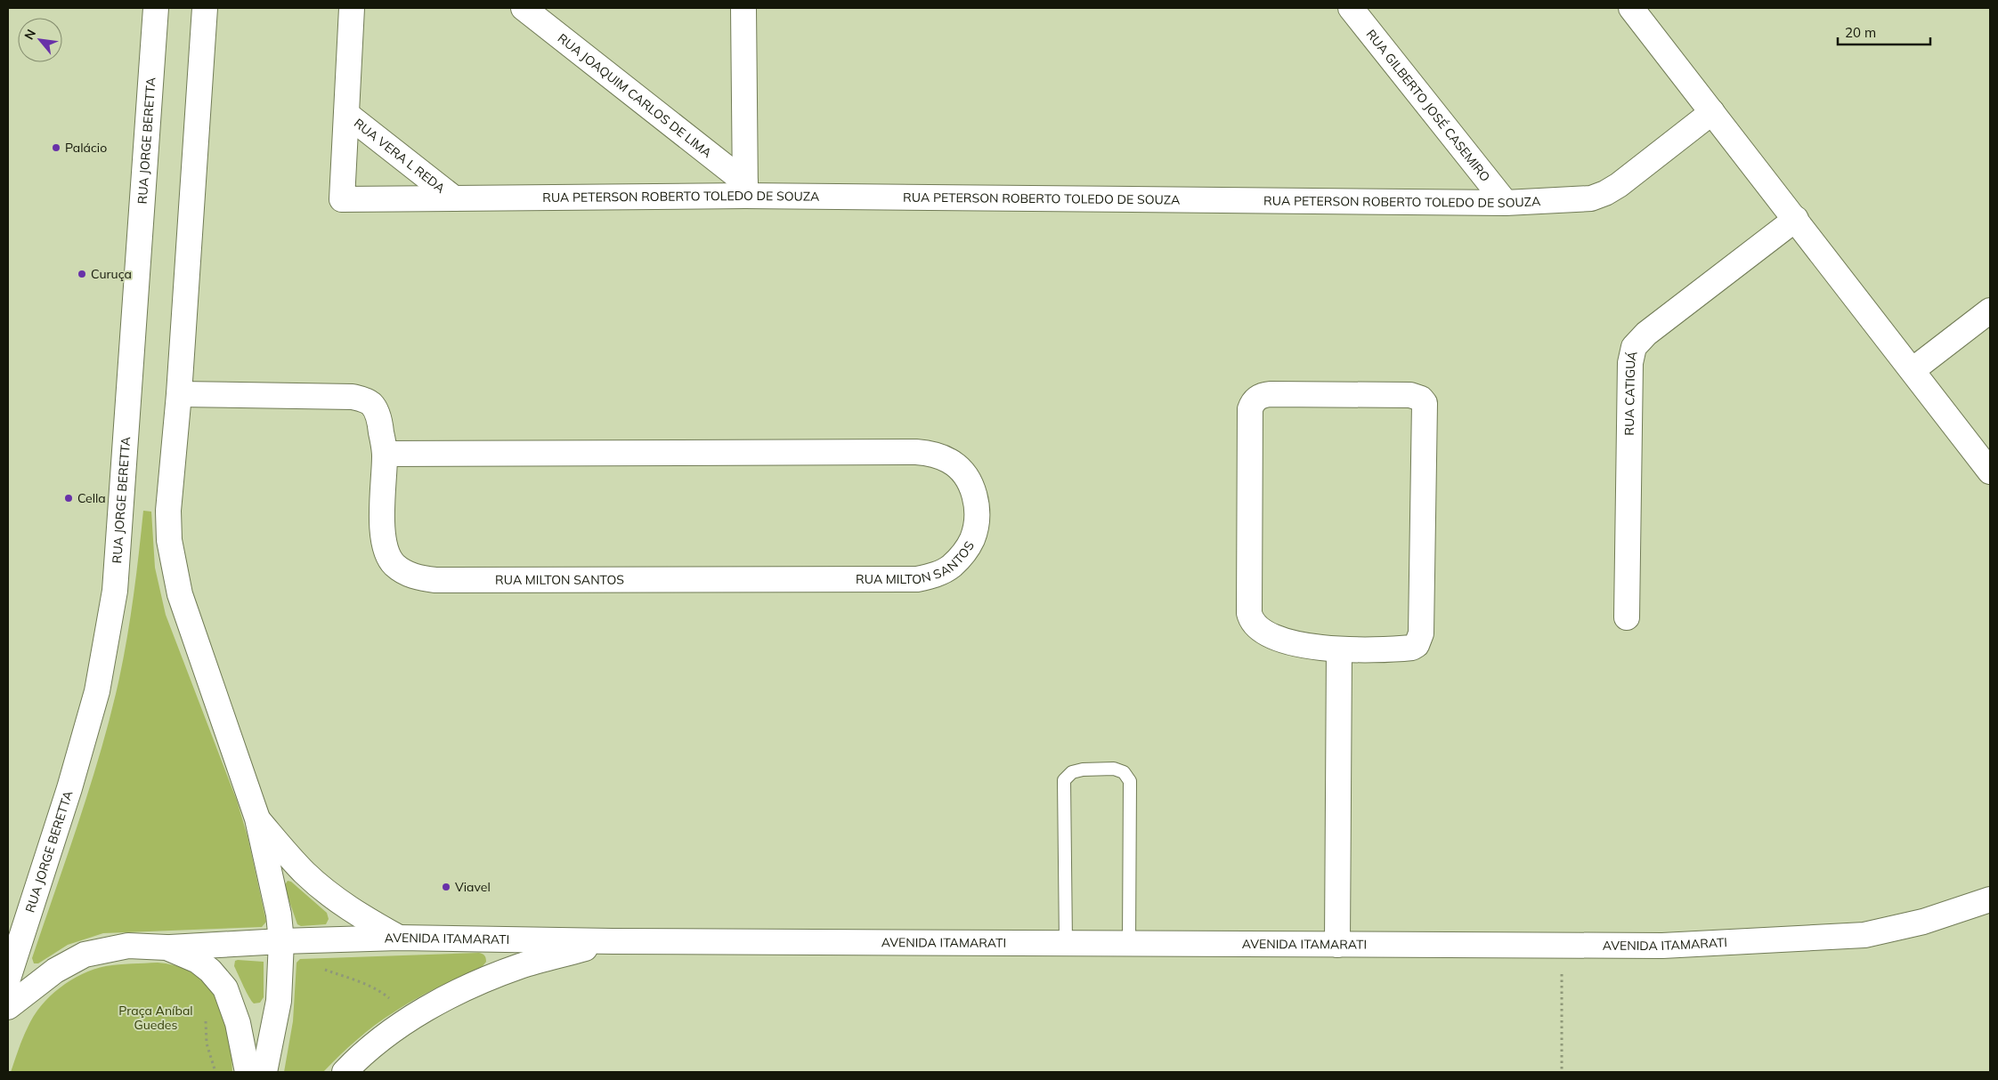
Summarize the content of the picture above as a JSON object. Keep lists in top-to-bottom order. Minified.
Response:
{"streets":{"street":["RUA JOAQUIM CARLOS DE LIMA","RUA GILBERTO JOSÉ CASEMIRO","RUA JORGE BERETTA","RUA VERA L REDA","RUA PETERSON ROBERTO TOLEDO DE SOUZA","RUA CATIGUÁ","RUA MILTON SANTOS","AVENIDA ITAMARATI"]},"crossings":[["RUA JOAQUIM CARLOS DE LIMA","RUA PETERSON ROBERTO TOLEDO DE SOUZA"],["RUA GILBERTO JOSÉ CASEMIRO","RUA PETERSON ROBERTO TOLEDO DE SOUZA"],["RUA VERA L REDA","RUA PETERSON ROBERTO TOLEDO DE SOUZA"]],"parks":["Praça Aníbal Guedes"],"places":["Palácio","Curuça","Cella","Viavel"],"scale_bar":"20 m","north":"top left"}
